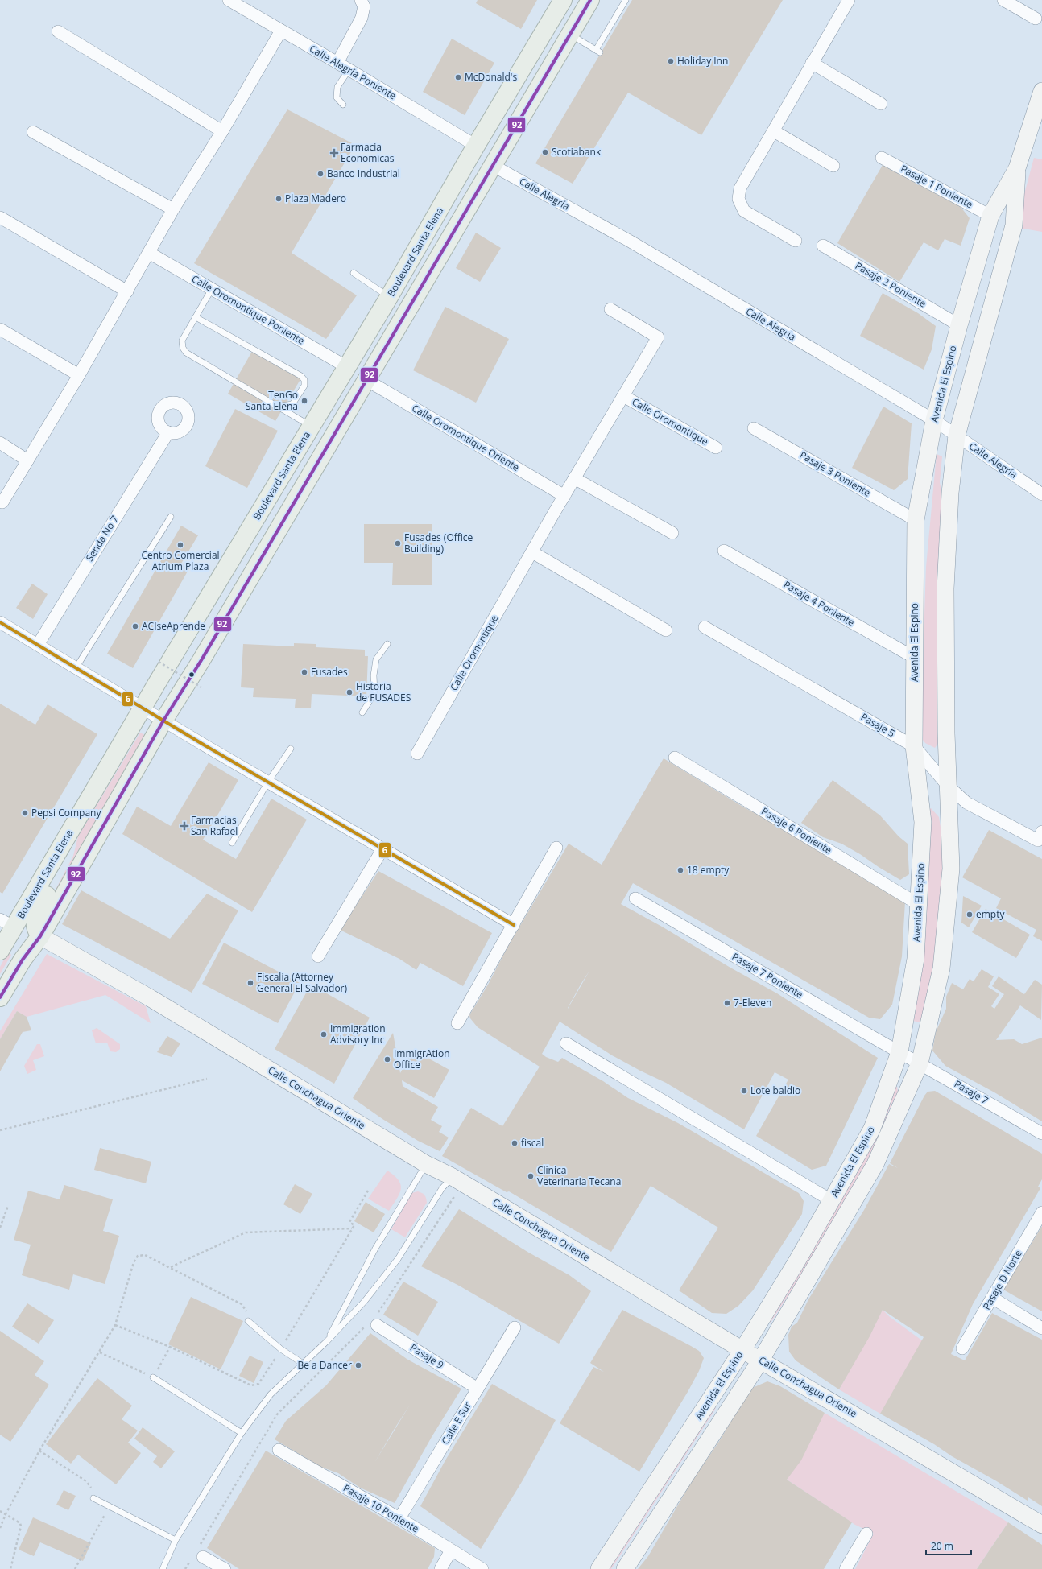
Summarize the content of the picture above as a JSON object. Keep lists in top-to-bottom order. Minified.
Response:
{"streets":{"main road":["Boulevard Santa Elena","Avenida El Espino","Calle Conchagua Oriente"],"street":["Calle Alegría Poniente","Pasaje 1 Poniente","Calle Alegría","Pasaje 2 Poniente","Calle Oromontique Poniente","Calle Oromontique","Calle Oromontique Oriente","Pasaje 3 Poniente","Senda No 7","Pasaje 4 Poniente","Pasaje 5","Pasaje 6 Poniente","Pasaje 7 Poniente","Pasaje 7","Pasaje D Norte","Pasaje 9","Calle E Sur","Pasaje 10 Poniente"]},"crossings":[["Calle Alegría Poniente","Boulevard Santa Elena"],["Pasaje 1 Poniente","Avenida El Espino"],["Calle Alegría","Avenida El Espino"],["Boulevard Santa Elena","Calle Oromontique Poniente"],["Pasaje 2 Poniente","Avenida El Espino"],["Avenida El Espino","Pasaje 3 Poniente"],["Avenida El Espino","Pasaje 4 Poniente"],["Avenida El Espino","Pasaje 5"],["Avenida El Espino","Pasaje 6 Poniente"],["Avenida El Espino","Pasaje 7 Poniente"],["Avenida El Espino","Pasaje 7"],["Avenida El Espino","Calle Conchagua Oriente"],["Calle Oromontique","Calle Oromontique Oriente"],["Pasaje 7 Poniente","Pasaje 7"],["Pasaje 9","Calle E Sur"],["Calle E Sur","Pasaje 10 Poniente"]],"places":{"other":["Holiday Inn","McDonald's","Scotiabank","Banco Industrial","Plaza Madero","TenGo Santa Elena","Fusades (Office Building)","Centro Comercial Atrium Plaza","ACIseAprende","Fusades","Historia de FUSADES","Pepsi Company","18 empty","empty","Fiscalia (Attorney General El Salvador)","7-Eleven","Immigration Advisory Inc","ImmigrAtion Office","Lote baldio","fiscal","Clínica Veterinaria Tecana","Be a Dancer"],"health":["Farmacia Economicas","Farmacias San Rafael"]},"lines":["transit line 92","transit line 6"],"scale_bar":"20 m"}
